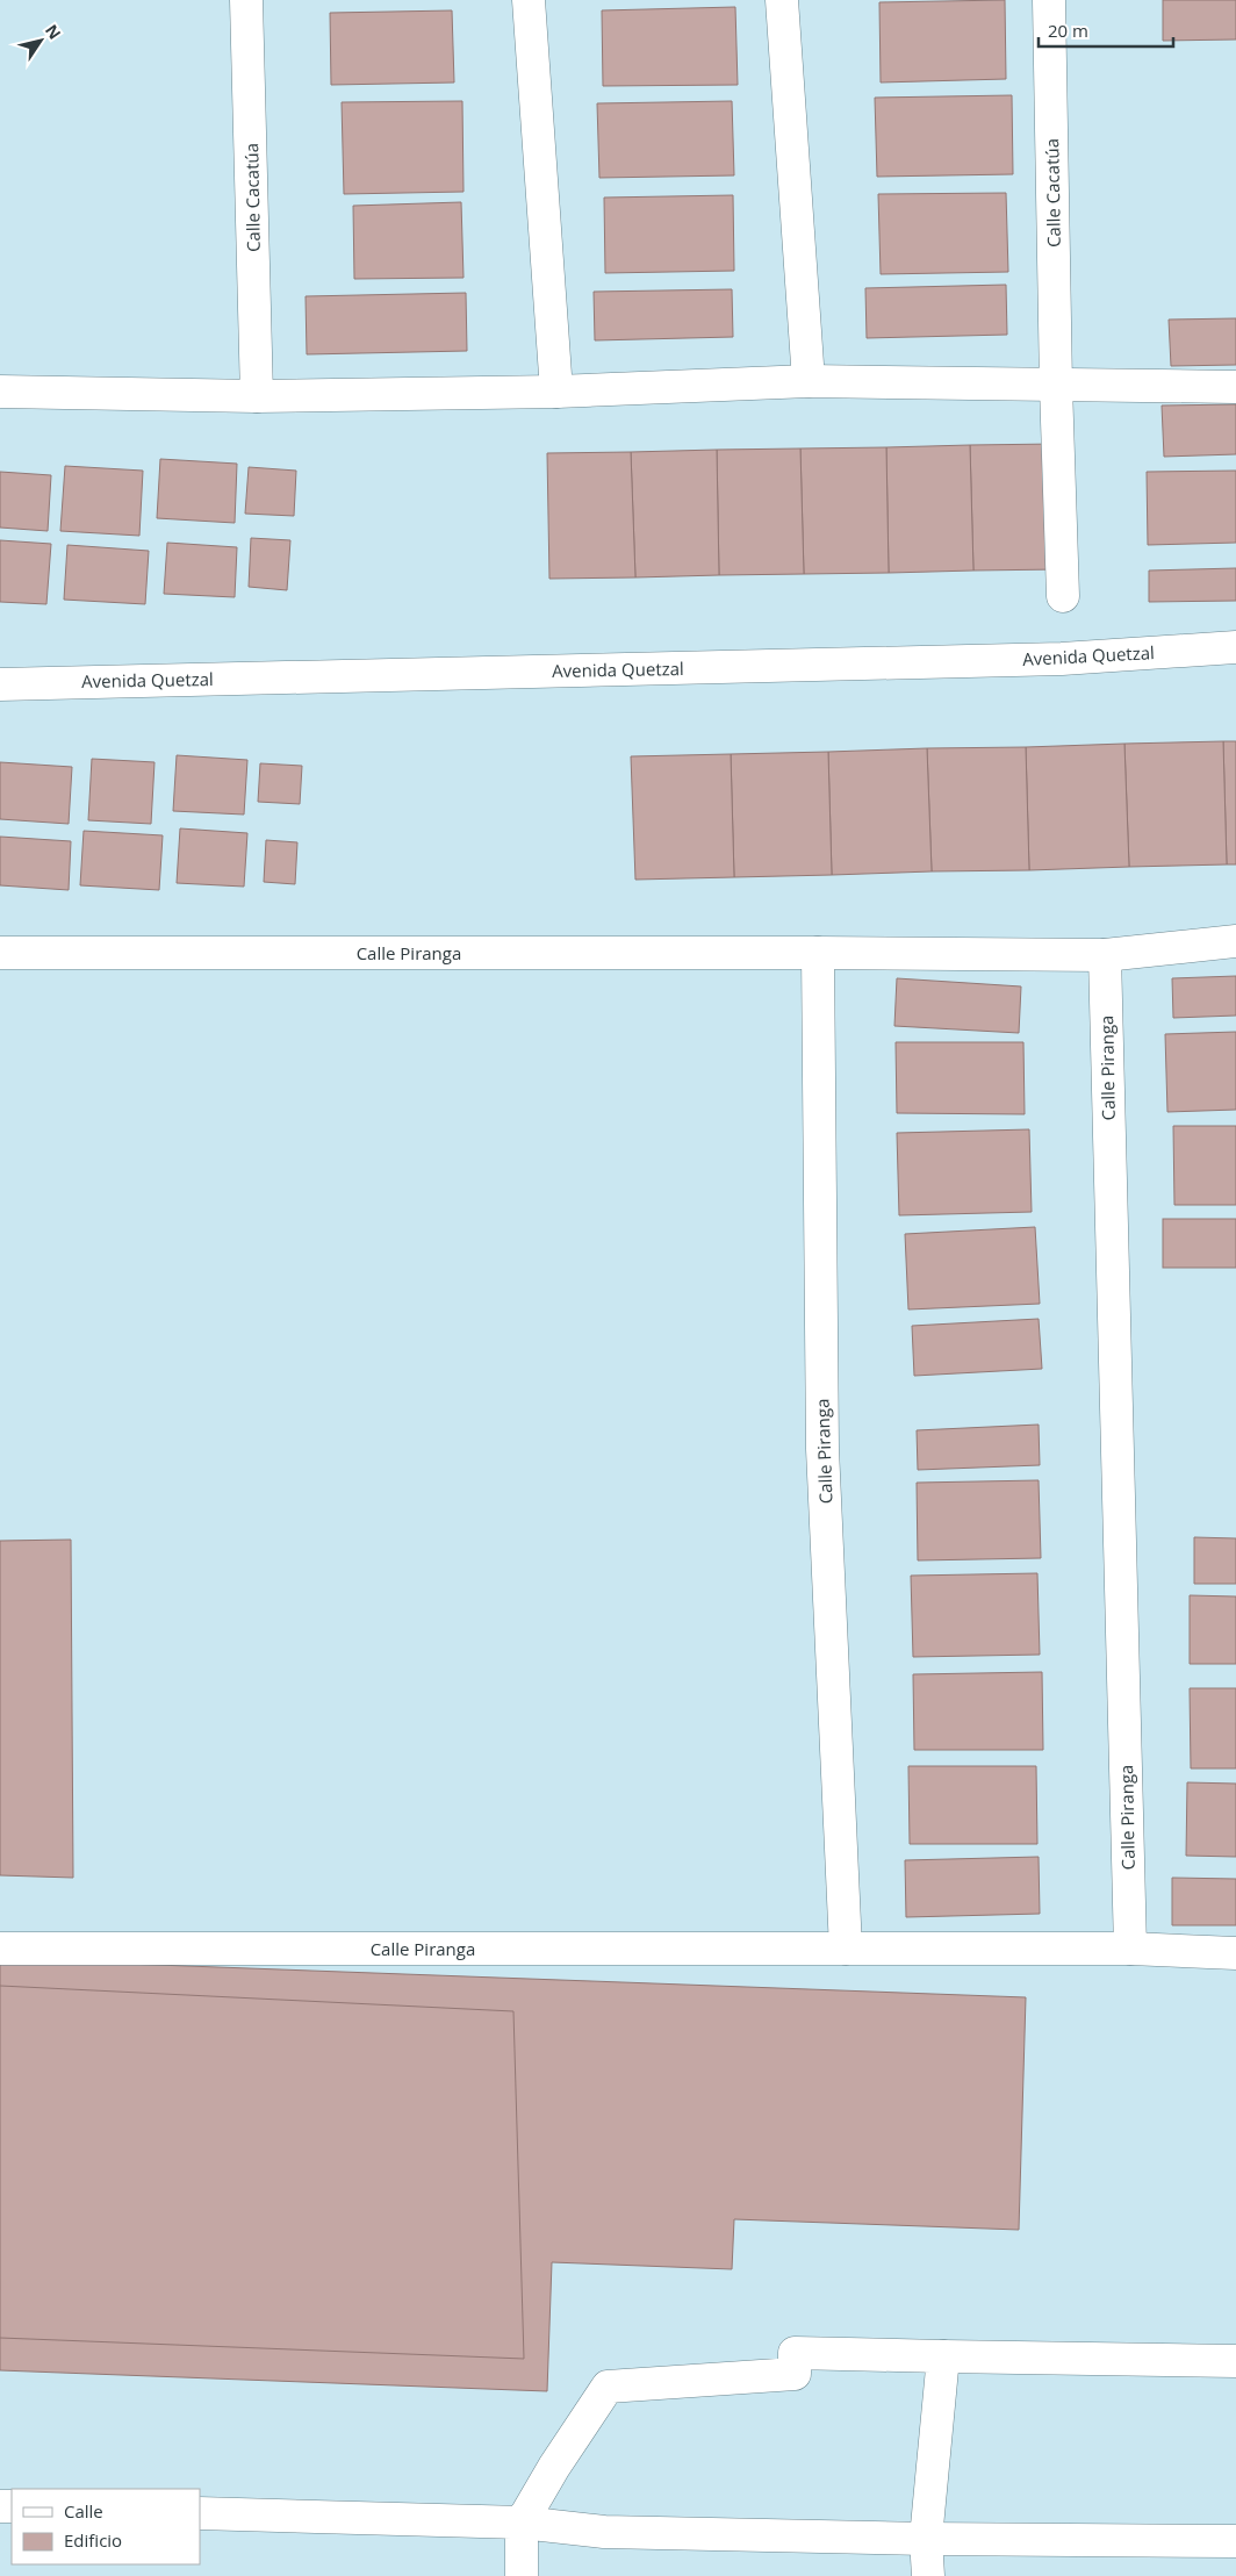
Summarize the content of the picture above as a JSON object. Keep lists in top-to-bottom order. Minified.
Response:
{"streets":{"street":["Calle Cacatúa","Avenida Quetzal","Calle Piranga"]},"legend":["Calle","Edificio"],"scale_bar":"20 m","north":"top right"}
